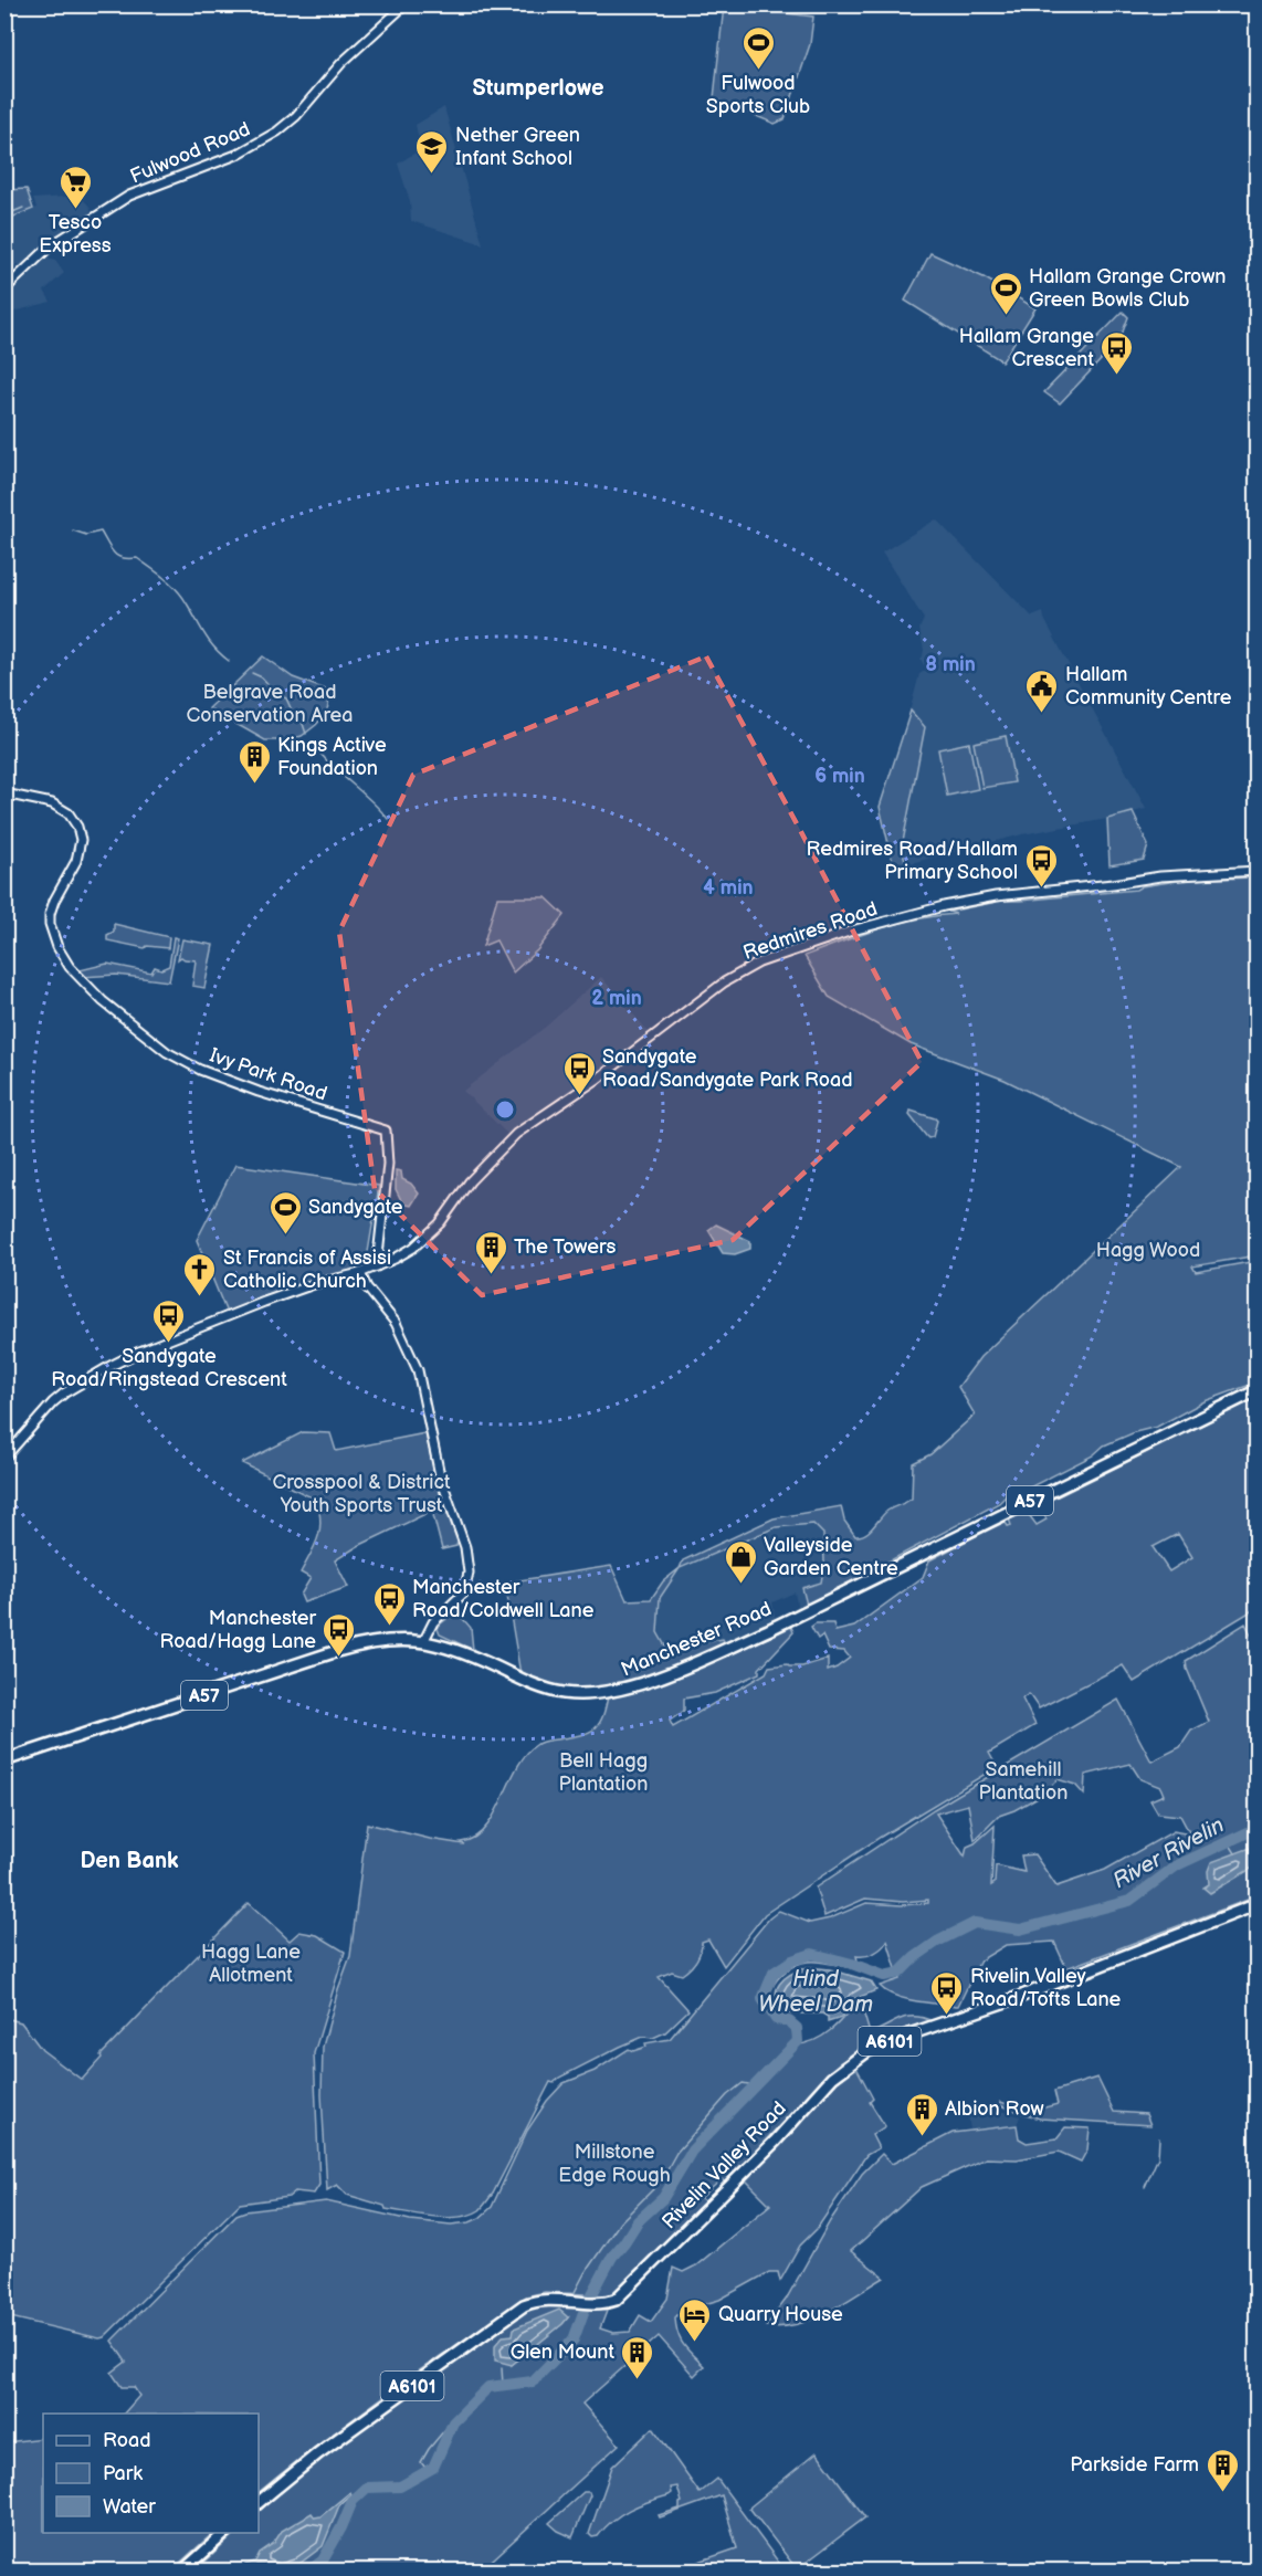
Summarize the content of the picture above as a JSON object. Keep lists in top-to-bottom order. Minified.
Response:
{"streets":{"main road":["A57","Manchester Road","A6101","Rivelin Valley Road"],"street":["Fulwood Road","Redmires Road","Ivy Park Road"]},"crossings":[["Redmires Road","Ivy Park Road"]],"districts":["Stumperlowe","Den Bank"],"water":["River Rivelin","Hind Wheel Dam"],"parks":["Belgrave Road Conservation Area","Hagg Wood","Crosspool & District Youth Sports Trust","Bell Hagg Plantation","Samehill Plantation","Hagg Lane Allotment","Millstone Edge Rough"],"places":{"sports":["Fulwood Sports Club","Hallam Grange Crown Green Bowls Club","Sandygate"],"school or university":["Nether Green Infant School"],"supermarket":["Tesco Express"],"bus stop":["Hallam Grange Crescent","Redmires Road/Hallam Primary School","Sandygate Road/Sandygate Park Road","Sandygate Road/Ringstead Crescent","Manchester Road/Coldwell Lane","Manchester Road/Hagg Lane","Rivelin Valley Road/Tofts Lane"],"public building":["Hallam Community Centre"],"building":["Kings Active Foundation","The Towers","Albion Row","Glen Mount","Parkside Farm"],"church":["St Francis of Assisi Catholic Church"],"shop":["Valleyside Garden Centre"],"hotel":["Quarry House"]},"legend":["Road","Park","Water"],"rings":["8 min","6 min","4 min","2 min"]}
